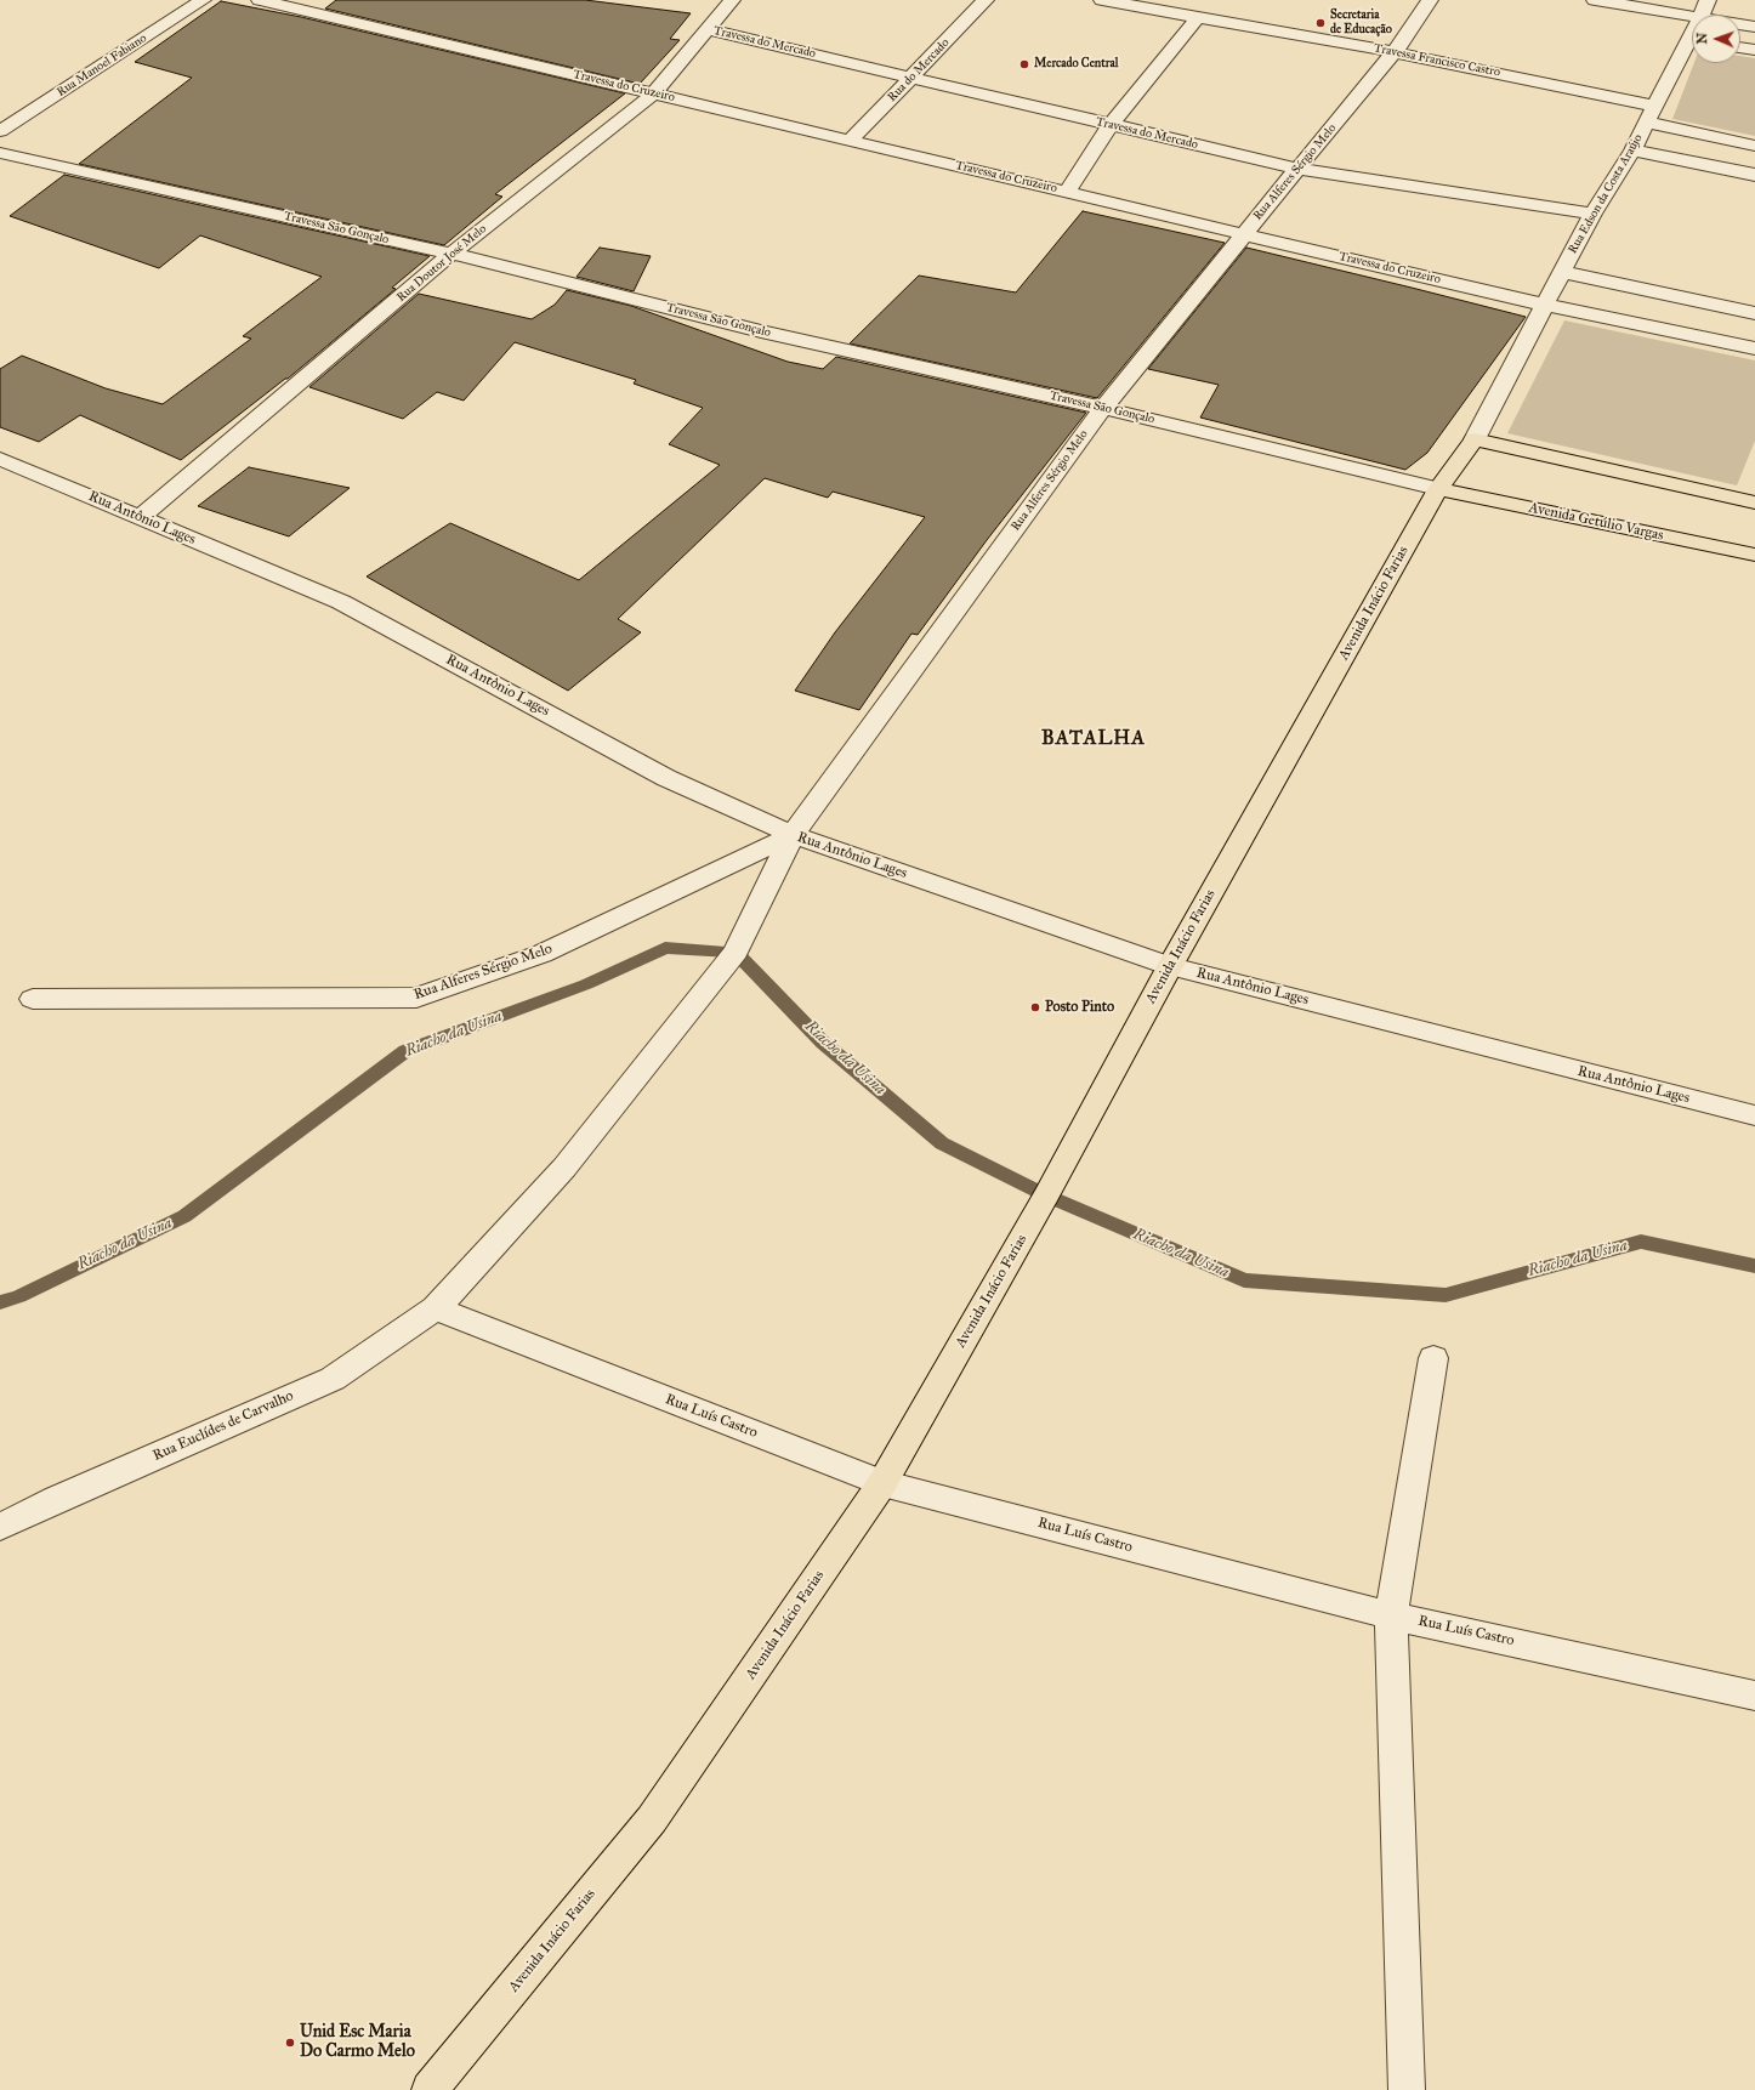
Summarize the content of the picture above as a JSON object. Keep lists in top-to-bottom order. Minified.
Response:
{"streets":{"main road":["Avenida Getúlio Vargas","Avenida Inácio Farias"],"street":["Travessa do Mercado","Travessa Francisco Castro","Rua Manoel Fabiano","Rua do Mercado","Travessa do Cruzeiro","Rua Alferes Sérgio Melo","Rua Edson da Costa Araújo","Travessa São Gonçalo","Rua Doutor José Melo","Rua Antônio Lages","Rua Luís Castro","Rua Euclídes de Carvalho"]},"crossings":[["Travessa do Mercado","Rua do Mercado"],["Travessa do Mercado","Rua Alferes Sérgio Melo"],["Travessa do Mercado","Rua Edson da Costa Araújo"],["Travessa do Mercado","Rua Doutor José Melo"],["Travessa Francisco Castro","Rua Alferes Sérgio Melo"],["Travessa Francisco Castro","Rua Edson da Costa Araújo"],["Rua do Mercado","Travessa do Cruzeiro"],["Travessa do Cruzeiro","Rua Alferes Sérgio Melo"],["Travessa do Cruzeiro","Rua Edson da Costa Araújo"],["Travessa do Cruzeiro","Rua Doutor José Melo"],["Rua Alferes Sérgio Melo","Travessa São Gonçalo"],["Rua Alferes Sérgio Melo","Rua Antônio Lages"],["Rua Alferes Sérgio Melo","Rua Luís Castro"],["Rua Alferes Sérgio Melo","Rua Euclídes de Carvalho"],["Rua Edson da Costa Araújo","Avenida Inácio Farias"],["Travessa São Gonçalo","Rua Doutor José Melo"],["Travessa São Gonçalo","Avenida Getúlio Vargas"],["Travessa São Gonçalo","Avenida Inácio Farias"],["Rua Doutor José Melo","Rua Antônio Lages"],["Rua Antônio Lages","Avenida Inácio Farias"],["Avenida Getúlio Vargas","Avenida Inácio Farias"],["Avenida Inácio Farias","Rua Luís Castro"],["Rua Luís Castro","Rua Euclídes de Carvalho"]],"districts":["BATALHA"],"water":["Riacho da Usina"],"places":["Secretaria de Educação","Mercado Central","Posto Pinto","Unid Esc Maria Do Carmo Melo"],"north":"left"}
